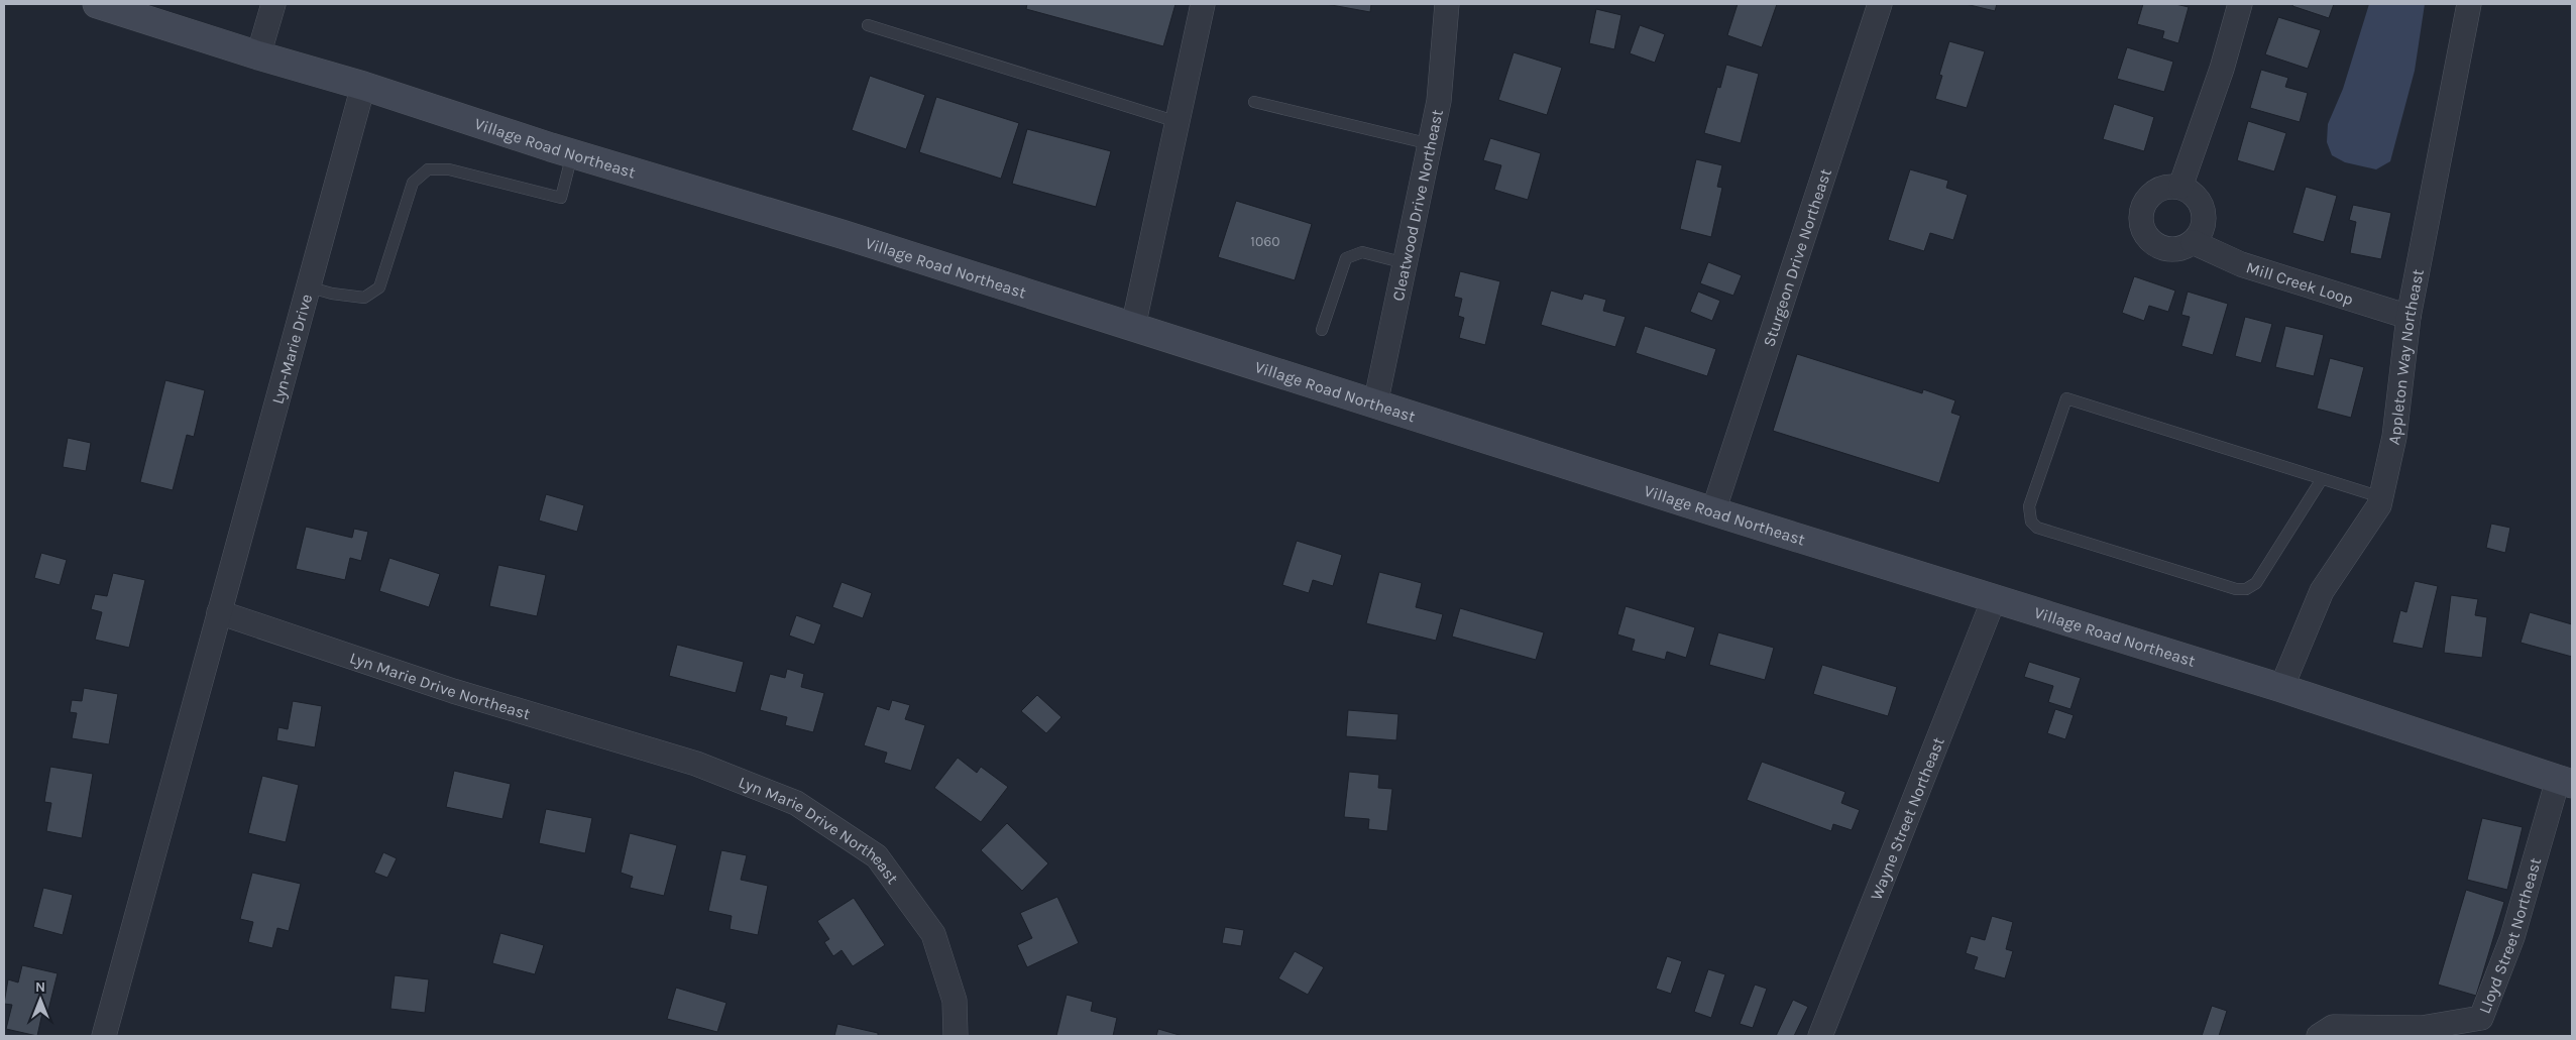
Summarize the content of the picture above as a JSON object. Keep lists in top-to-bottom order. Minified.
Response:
{"streets":{"main road":["Village Road Northeast"],"street":["Cleatwood Drive Northeast","Sturgeon Drive Northeast","Mill Creek Loop","Lyn-Marie Drive","Appleton Way Northeast","Lyn Marie Drive Northeast","Wayne Street Northeast","Lloyd Street Northeast"]},"crossings":[["Village Road Northeast","Cleatwood Drive Northeast"],["Village Road Northeast","Sturgeon Drive Northeast"],["Village Road Northeast","Lyn-Marie Drive"],["Village Road Northeast","Appleton Way Northeast"],["Village Road Northeast","Wayne Street Northeast"],["Village Road Northeast","Lloyd Street Northeast"],["Mill Creek Loop","Appleton Way Northeast"],["Lyn-Marie Drive","Lyn Marie Drive Northeast"]],"house_numbers":["1060"],"north":"top"}
